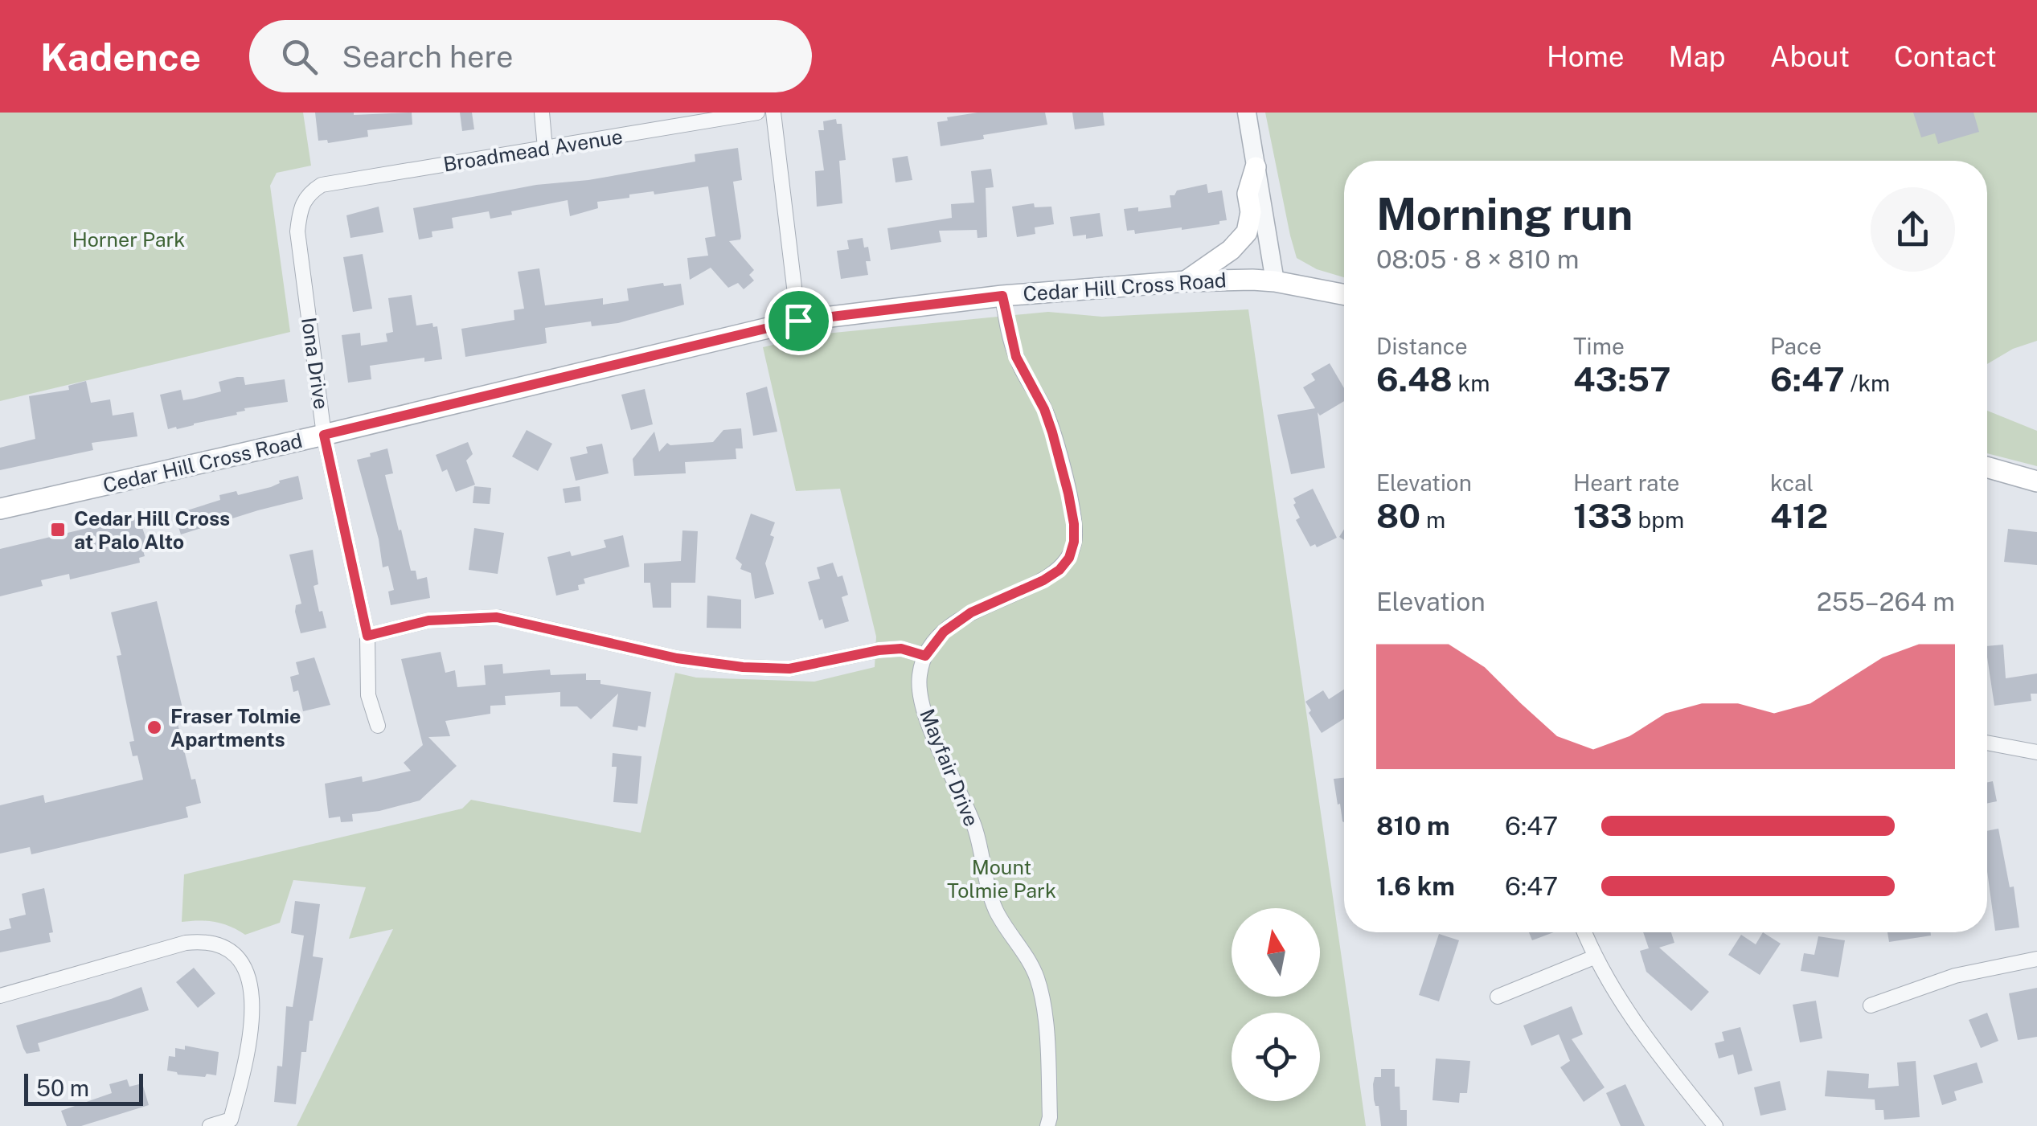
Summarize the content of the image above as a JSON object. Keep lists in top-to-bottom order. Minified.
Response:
{"streets":{"main road":["Cedar Hill Cross Road"],"street":["Broadmead Avenue","Iona Drive","Mayfair Drive"]},"crossings":[["Broadmead Avenue","Iona Drive"],["Cedar Hill Cross Road","Iona Drive"]],"parks":["Horner Park","Mount Tolmie Park"],"places":{"transit":["Cedar Hill Cross at Palo Alto"],"other":["Fraser Tolmie Apartments"]},"scale_bar":"50 m","north":"top","page":{"header":"Kadence","search":"Search here","nav":["Home","Map","About","Contact"],"heading":["Morning run","08:05 · 8 × 810 m"],"stats":[["Distance","6.48 km"],["Time","43:57"],["Pace","6:47 /km"],["Elevation","80 m"],["Heart rate","133 bpm"],["kcal","412"]],"chart":["Elevation","255–264 m"],"list":[{"name":"810 m","note":"6:47"},{"name":"1.6 km","note":"6:47"}],"scale":"50 m"}}
